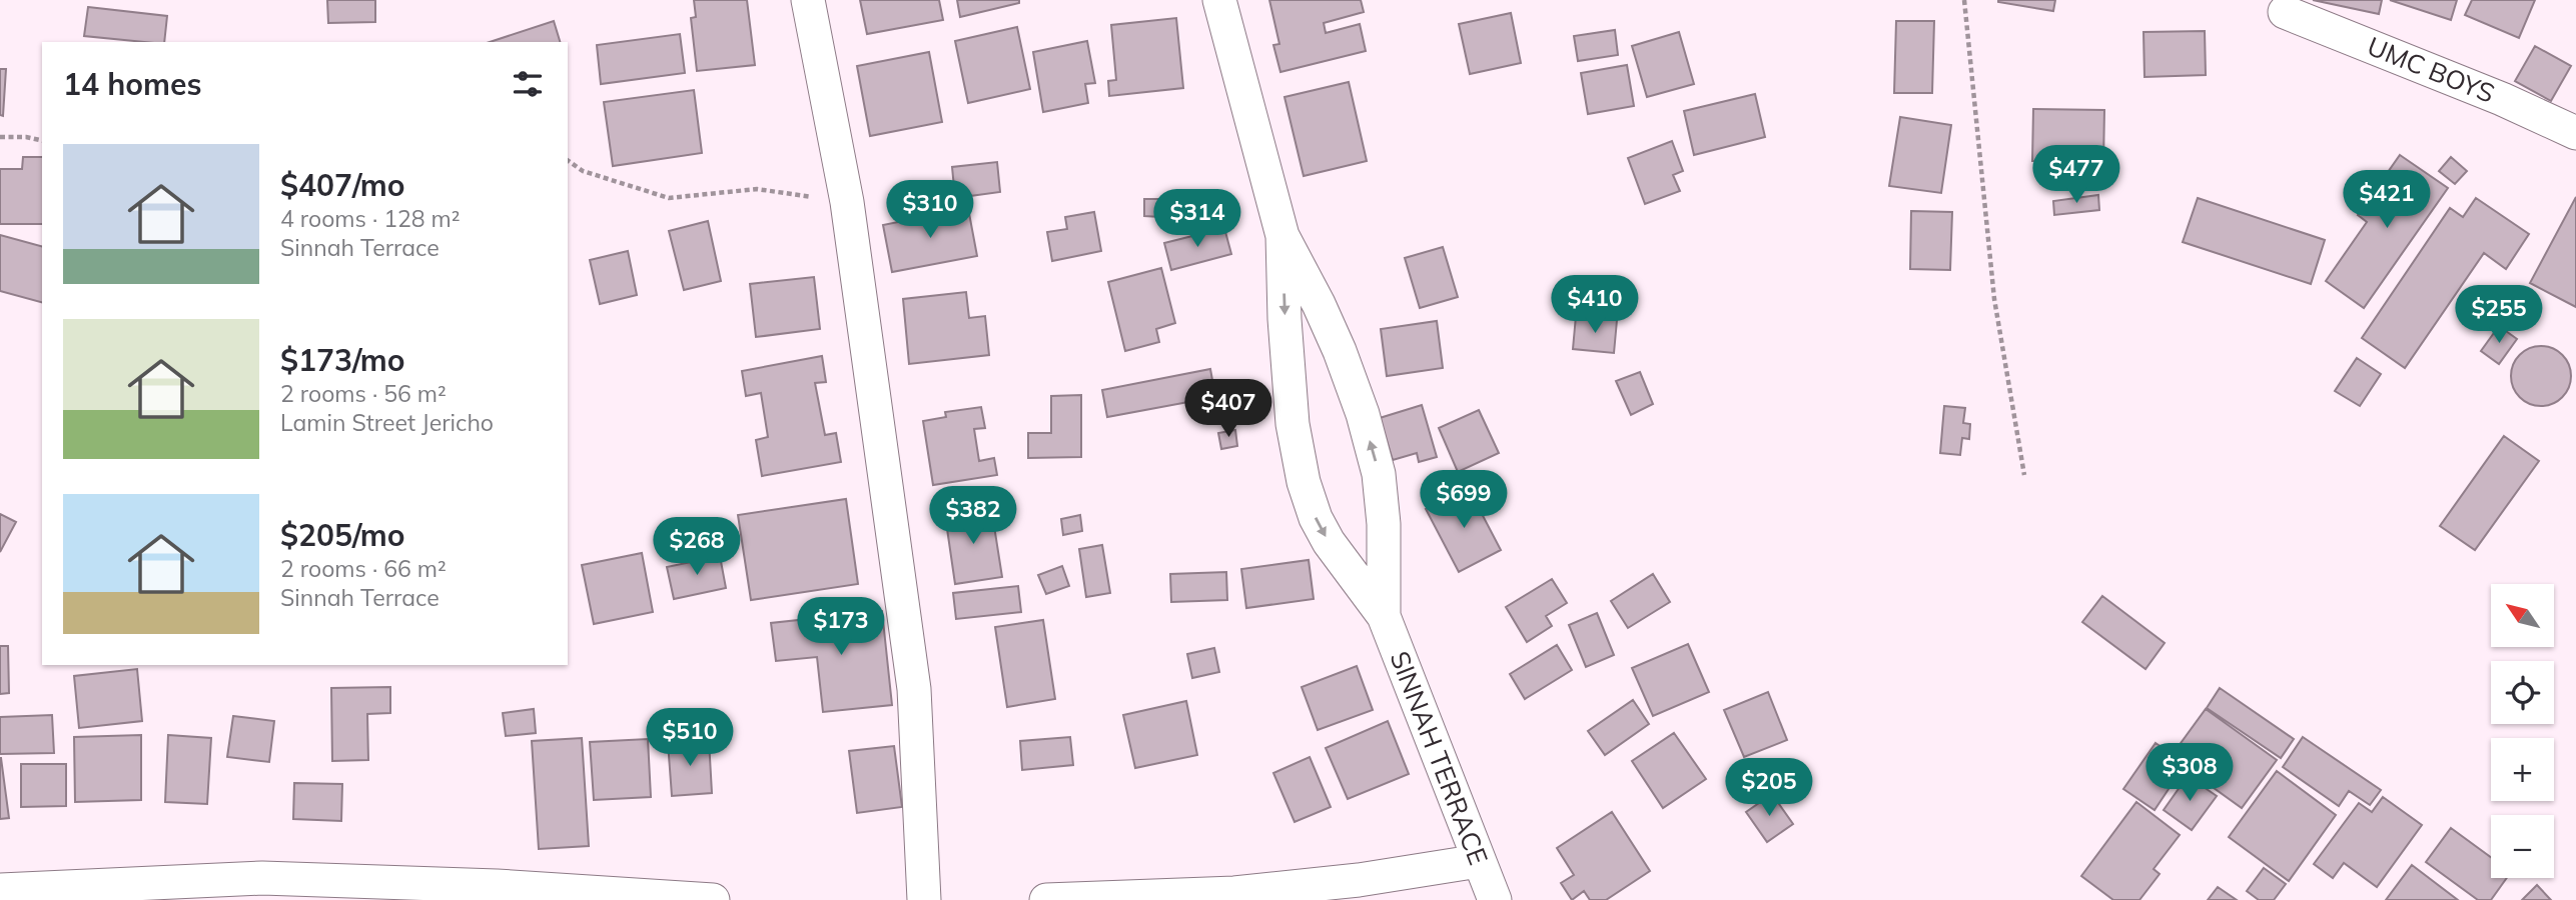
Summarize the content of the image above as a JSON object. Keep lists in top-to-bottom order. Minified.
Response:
{"streets":{"street":["UMC BOYS","SINNAH TERRACE"]},"north":"top left","page":{"heading":"14 homes","list":[{"name":"$407/mo","note":"4 rooms · 128 m² · Sinnah Terrace"},{"name":"$173/mo","note":"2 rooms · 56 m² · Lamin Street Jericho"},{"name":"$205/mo","note":"2 rooms · 66 m² · Sinnah Terrace"}],"price":["$477","$421","$310","$314","$410","$255","$407","$699","$382","$268","$173","$510","$308","$205"],"map_buttons":["+","−"]}}
